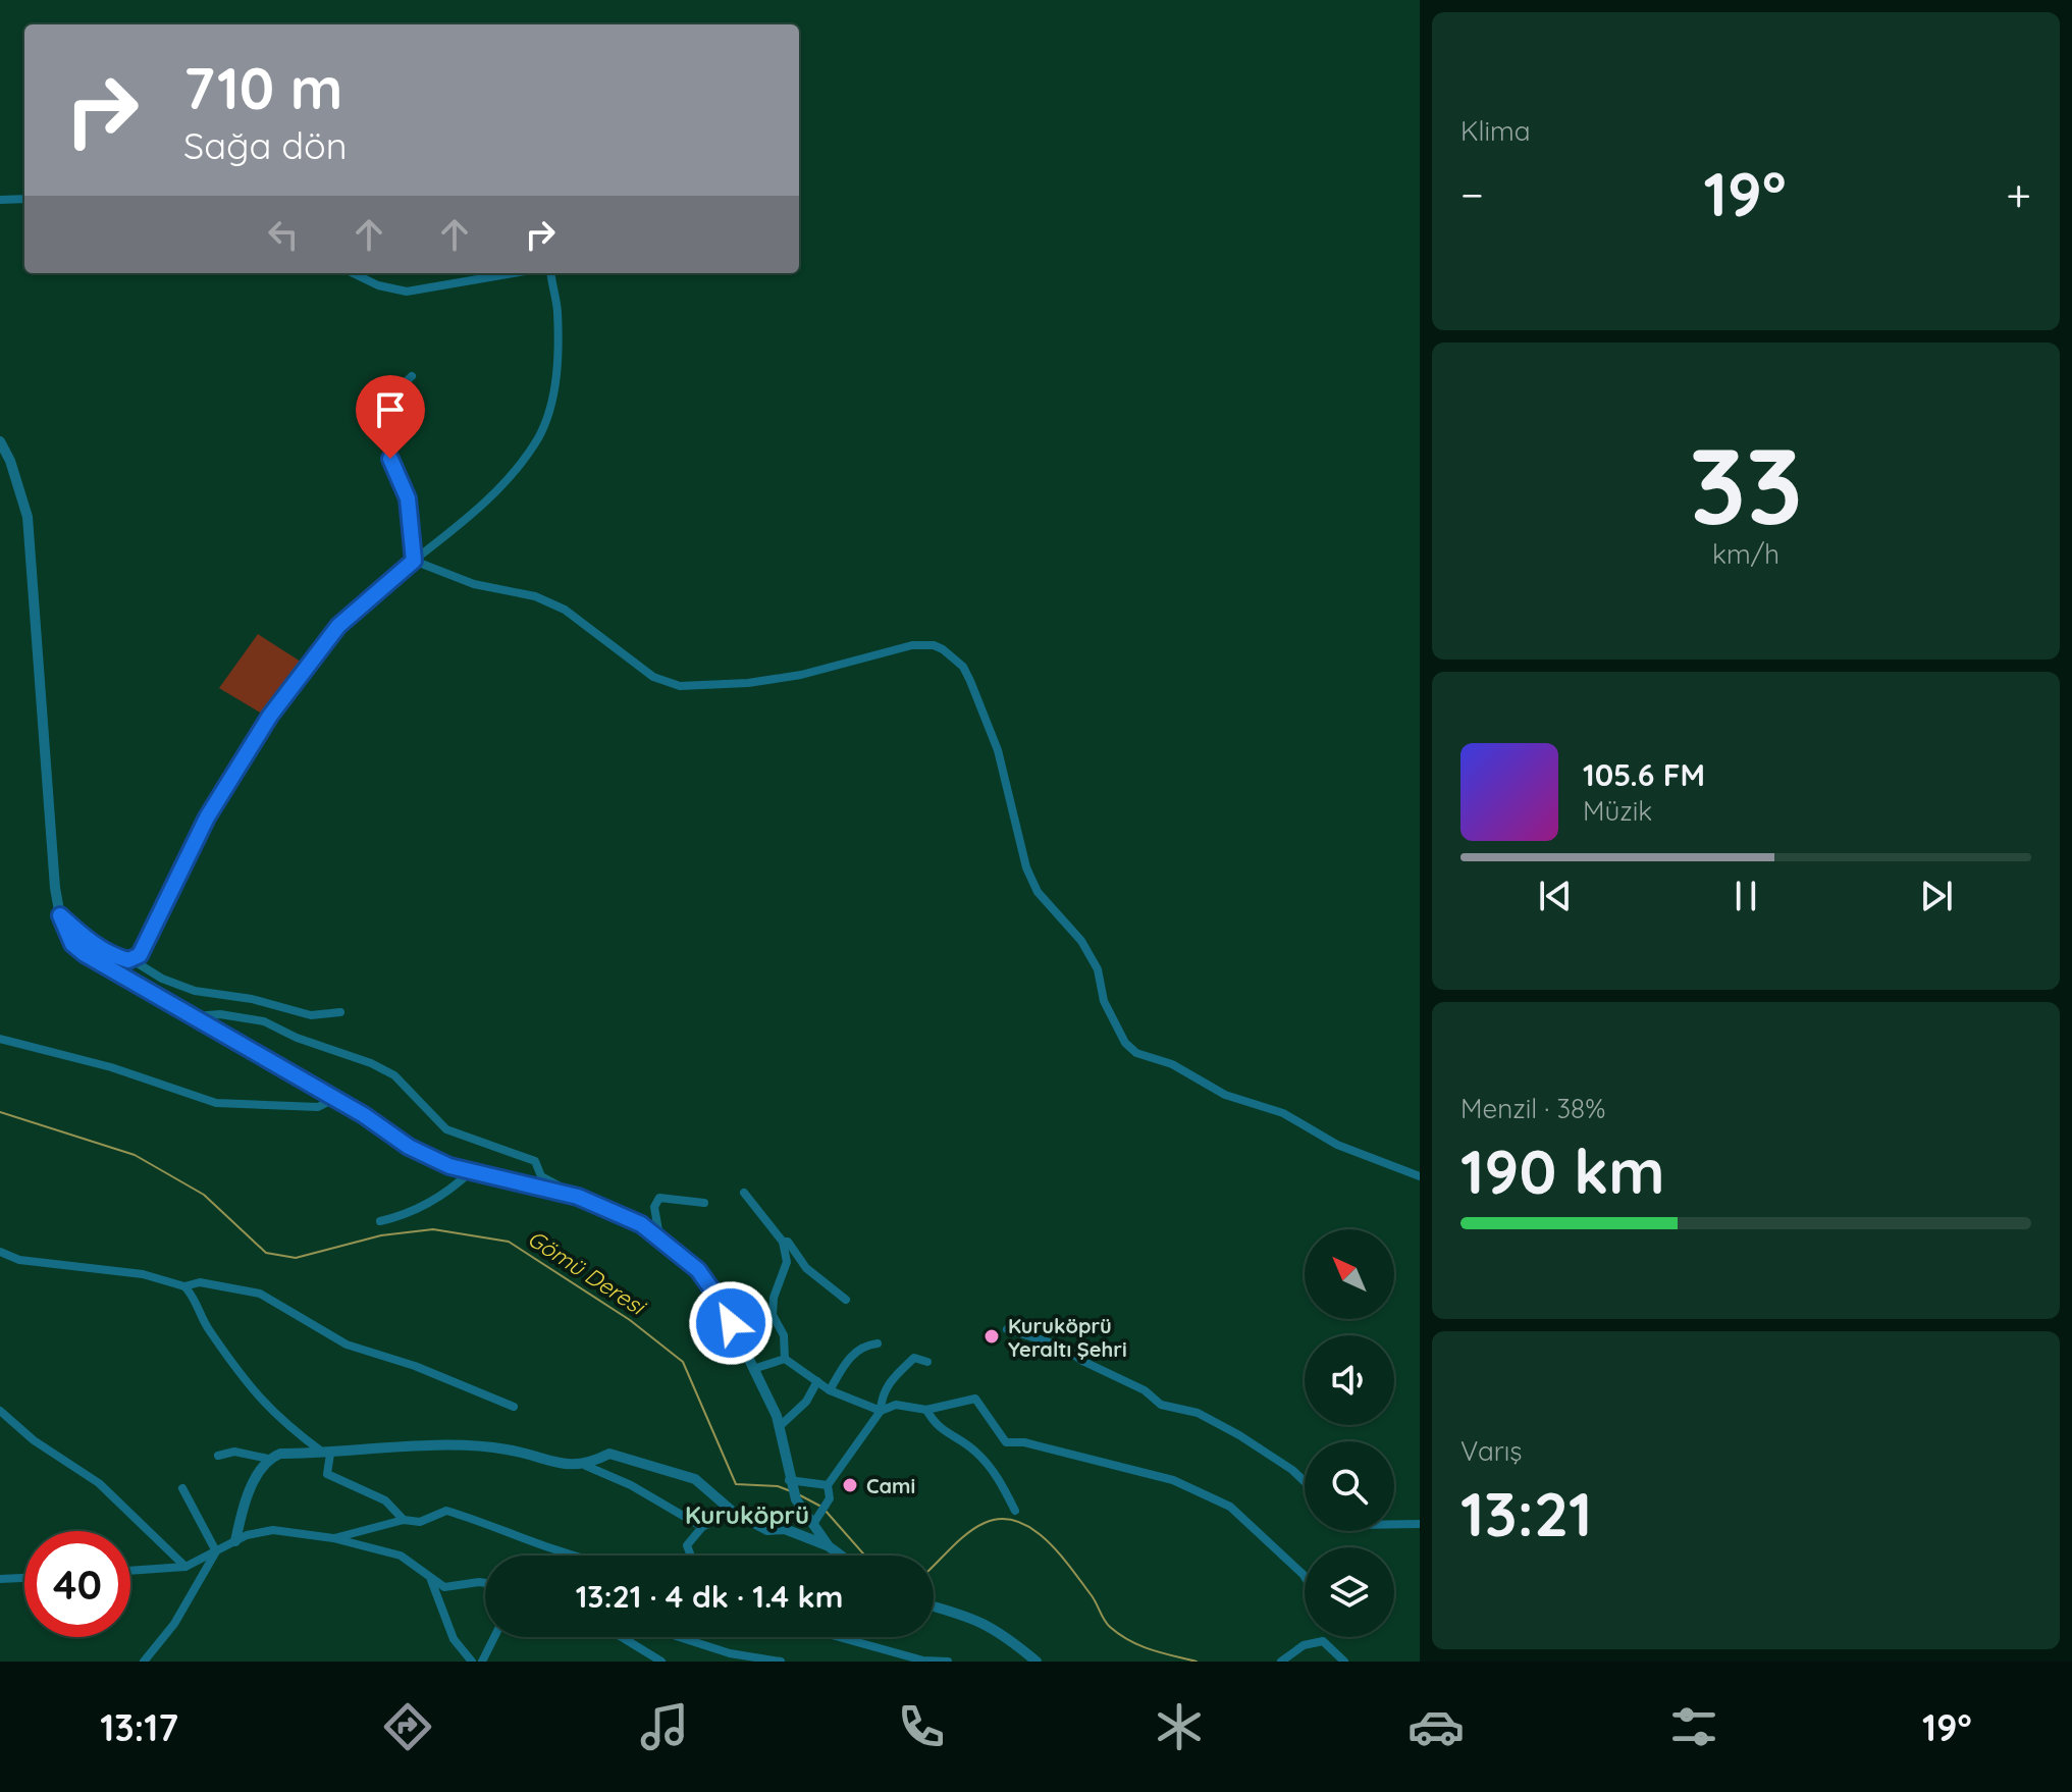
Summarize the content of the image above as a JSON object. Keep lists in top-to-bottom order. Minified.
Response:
{"districts":["Kuruköprü"],"water":["Gömü Deresi"],"places":["Kuruköprü Yeraltı Şehri","Cami"],"north":"top left","page":{"tile":["Klima",["33","km/h"],["Menzil · 38%","190 km"],["Varış","13:21"]],"turn":["710 m","Sağa dön"],"heat":["−","19°","+"],"song":["105.6 FM","Müzik"],"limit":"40","trip":"13:21 · 4 dk · 1.4 km","tabs":["13:17","19°"]}}
